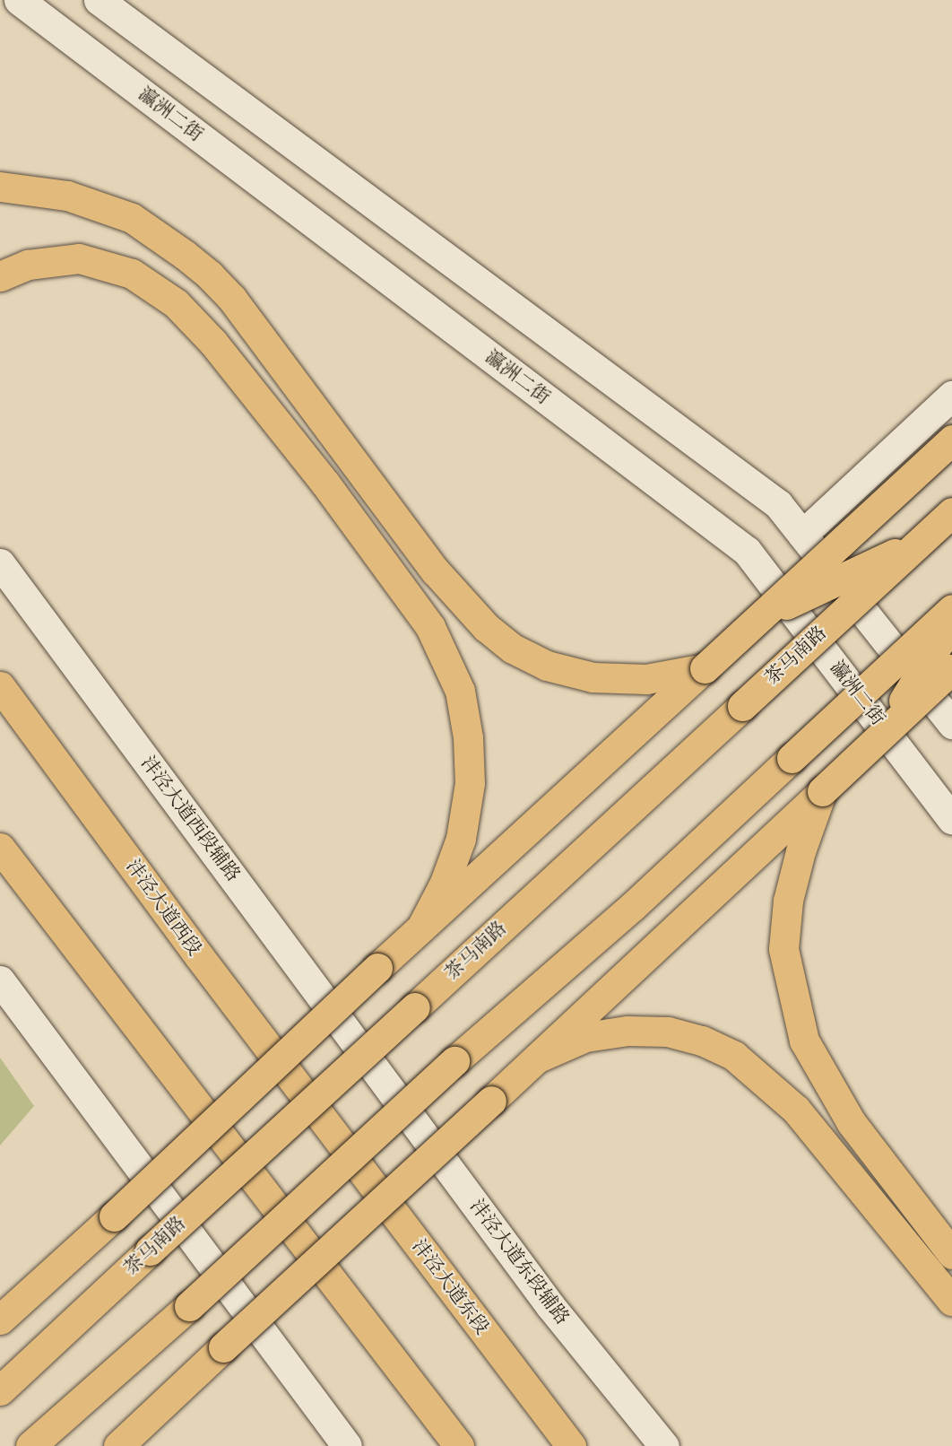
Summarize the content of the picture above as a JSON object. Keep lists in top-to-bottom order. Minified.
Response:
{"streets":{"main road":["茶马南路","沣泾大道西段","沣泾大道东段"],"street":["瀛洲二街","沣泾大道西段辅路","沣泾大道东段辅路"]},"crossings":[["沣泾大道西段辅路","沣泾大道东段辅路"],["沣泾大道西段","沣泾大道东段"]]}
